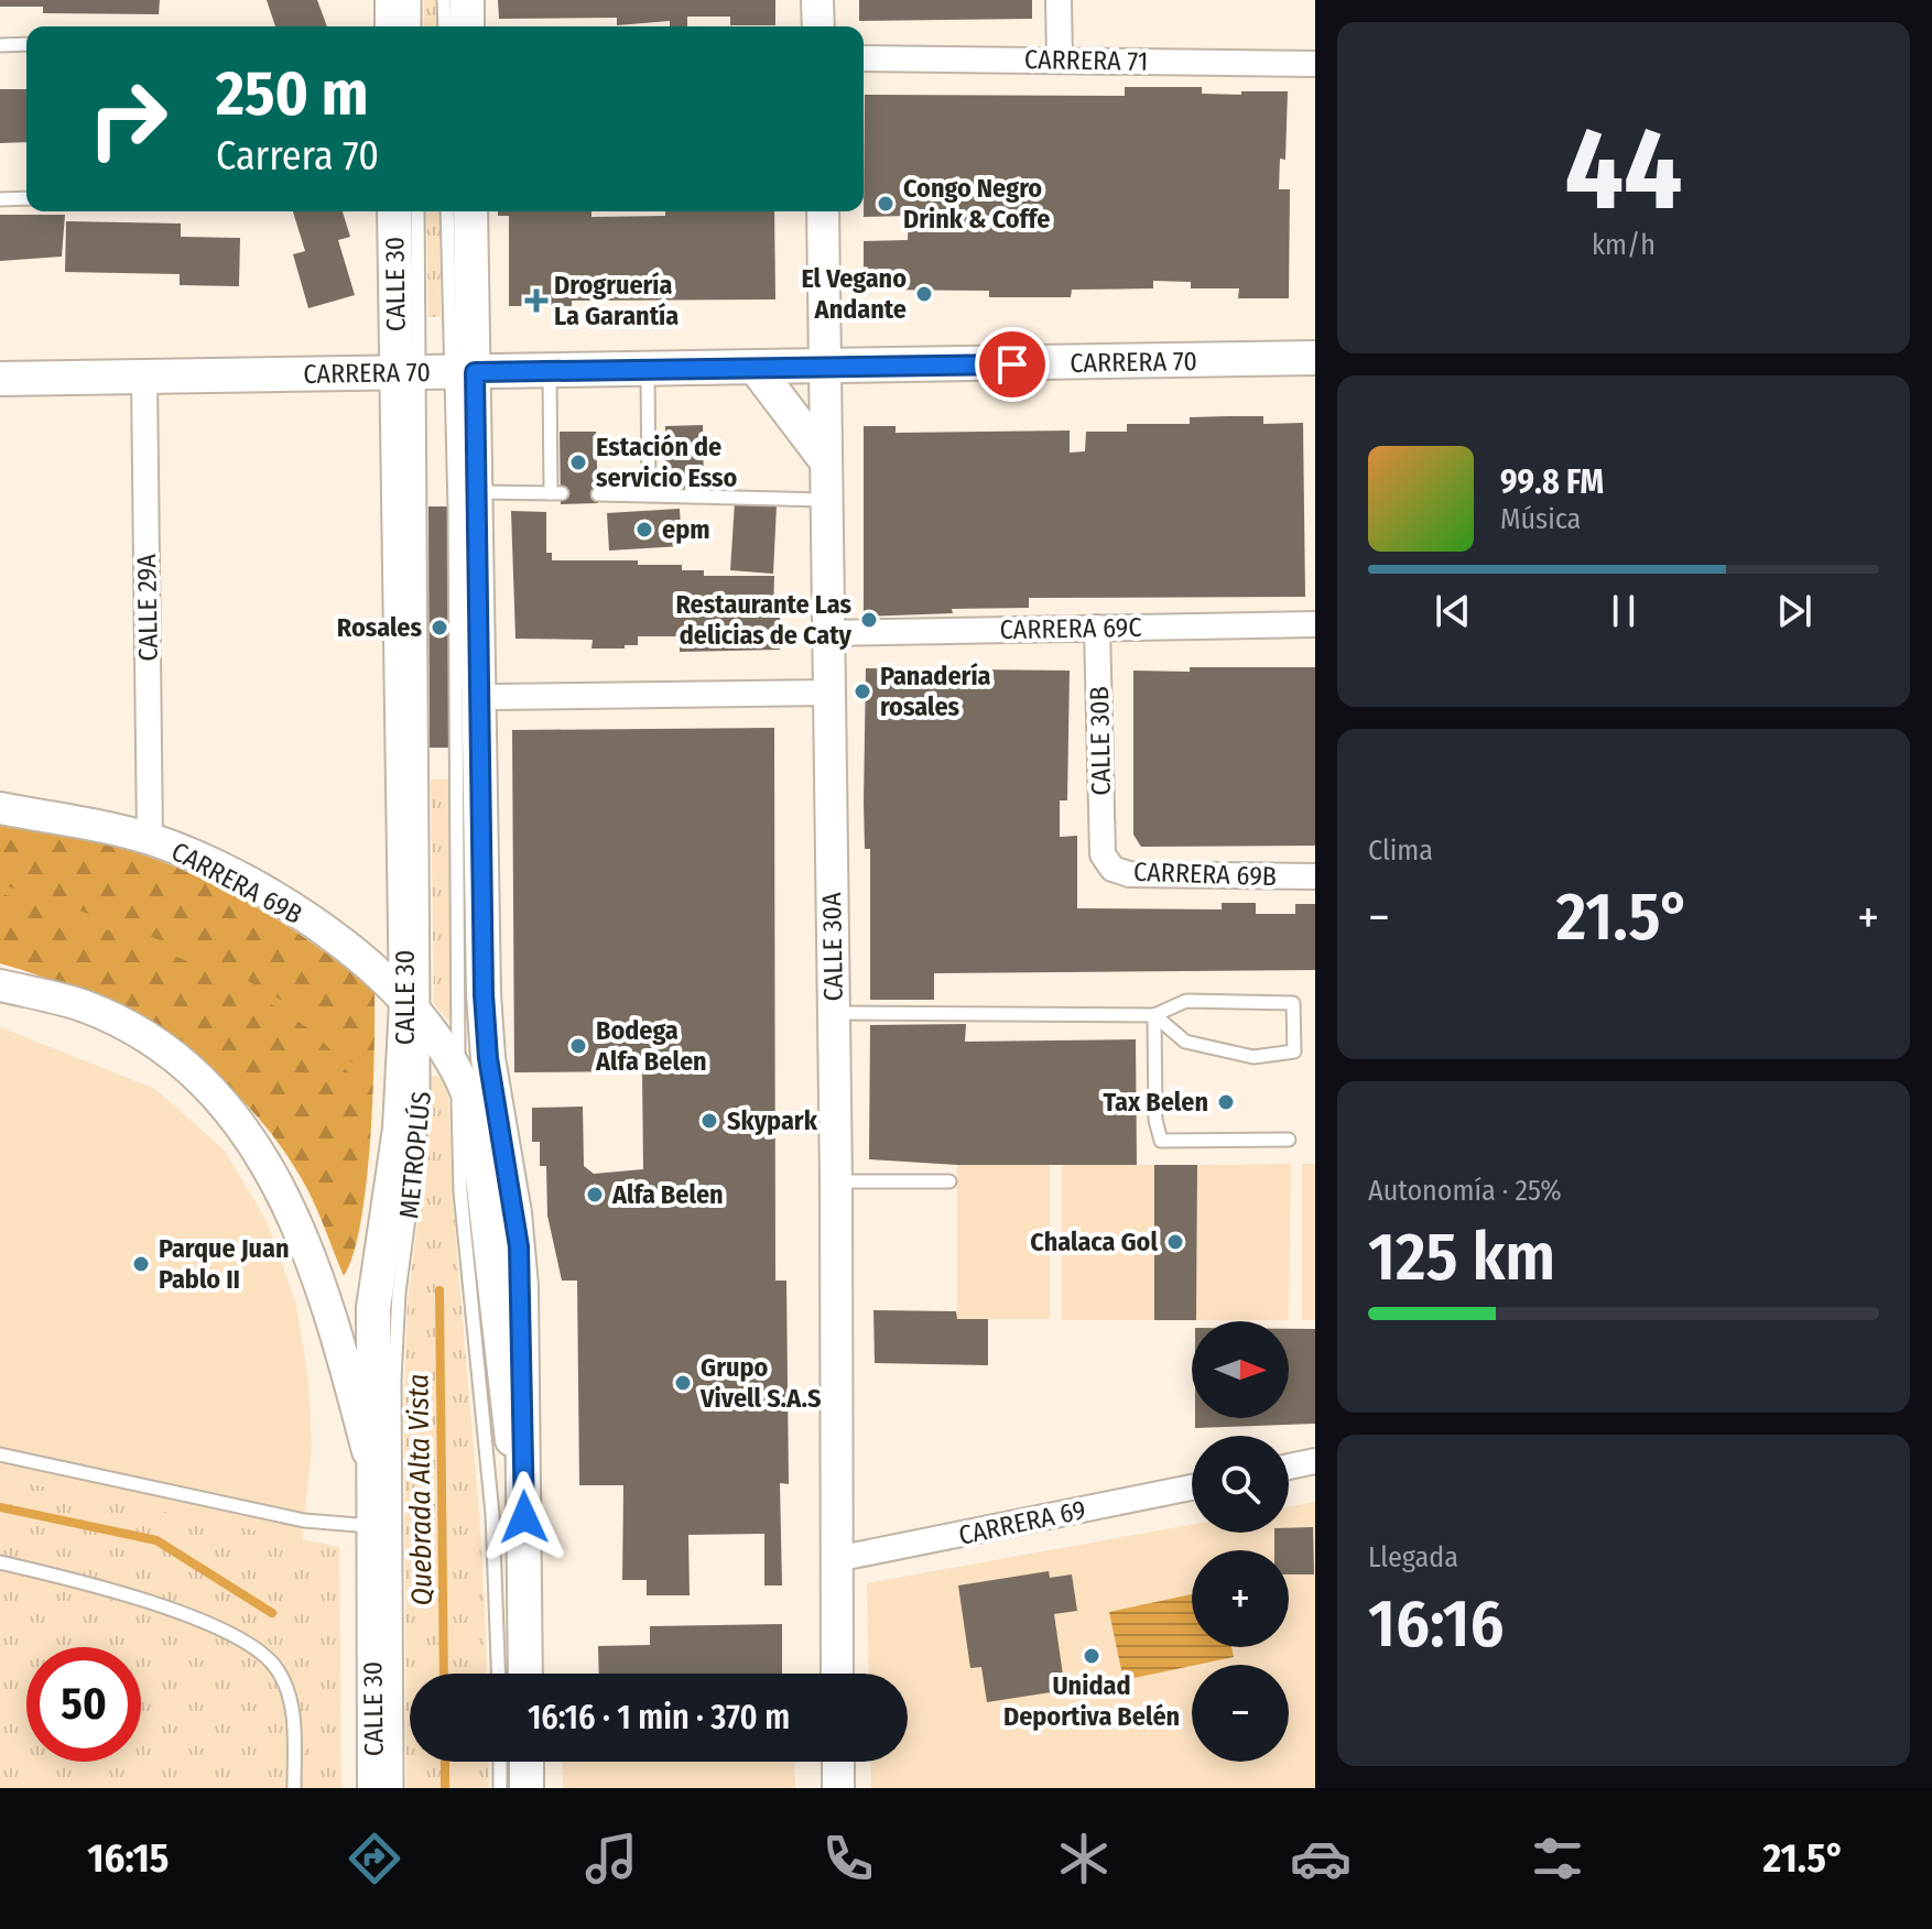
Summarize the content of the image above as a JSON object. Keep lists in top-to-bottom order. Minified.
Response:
{"streets":{"main road":["CALLE 30","CARRERA 70"],"street":["CARRERA 71","CALLE 29A","CARRERA 69C","CALLE 30B","CARRERA 69B","CALLE 30A","CARRERA 69"],"lane":["METROPLÚS"]},"crossings":[["CALLE 30","CARRERA 70"],["CALLE 30","CARRERA 69B"],["CALLE 30","METROPLÚS"],["CARRERA 70","CALLE 29A"],["CARRERA 70","CALLE 30A"],["CARRERA 70","METROPLÚS"],["CALLE 29A","CARRERA 69B"],["CARRERA 69C","CALLE 30B"],["CARRERA 69C","CALLE 30A"],["CALLE 30B","CARRERA 69B"],["CARRERA 69B","METROPLÚS"],["CALLE 30A","CARRERA 69"]],"water":["Quebrada Alta Vista"],"places":{"other":["Congo Negro Drink & Coffe","El Vegano Andante","Estación de servicio Esso","epm","Restaurante Las delicias de Caty","Rosales","Panadería rosales","Bodega Alfa Belen","Tax Belen","Skypark","Alfa Belen","Chalaca Gol","Parque Juan Pablo II","Grupo Vivell S.A.S","Unidad Deportiva Belén"],"health":["Drogruería La Garantía"]},"north":"right","page":{"tile":[["44","km/h"],"Clima",["Autonomía · 25%","125 km"],["Llegada","16:16"]],"turn":["250 m","Carrera 70"],"song":["99.8 FM","Música"],"heat":["−","21.5°","+"],"map_buttons":["+","−"],"limit":"50","trip":"16:16 · 1 min · 370 m","tabs":["16:15","21.5°"]}}
